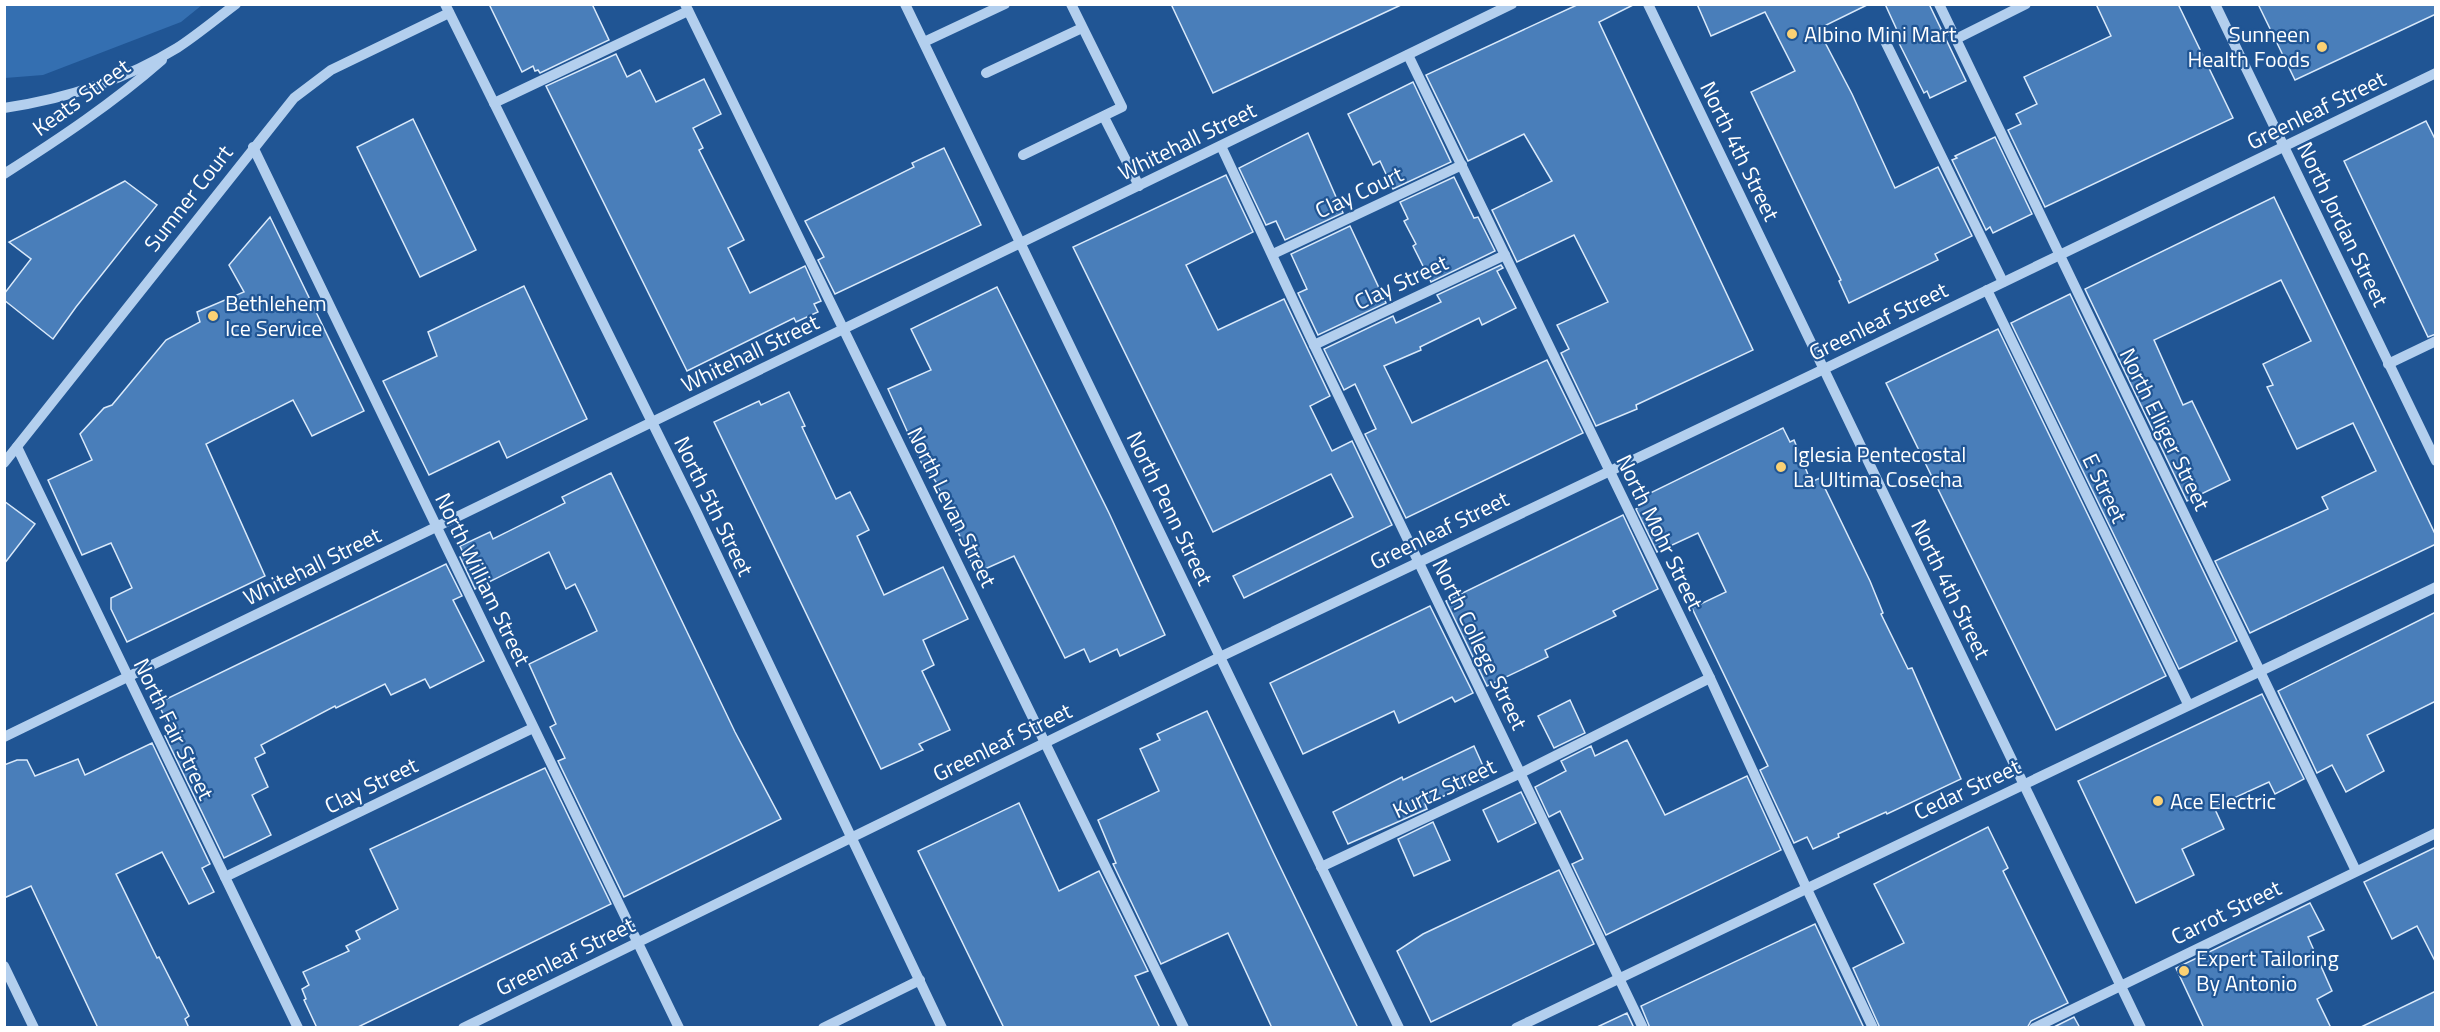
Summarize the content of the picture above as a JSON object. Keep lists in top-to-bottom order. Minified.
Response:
{"streets":{"street":["Keats Street","Greenleaf Street","Whitehall Street","North 4th Street","Clay Court","Sumner Court","North Jordan Street","Clay Street","North Elliger Street","E Street","North 5th Street","North Levan Street","North Penn Street","North Mohr Street","North William Street","North College Street","North Fair Street","Kurtz Street","Cedar Street","Carrot Street"]},"crossings":[["Greenleaf Street","North 4th Street"],["Greenleaf Street","North Jordan Street"],["Greenleaf Street","North Elliger Street"],["Greenleaf Street","E Street"],["Greenleaf Street","North 5th Street"],["Greenleaf Street","North Levan Street"],["Greenleaf Street","North Penn Street"],["Greenleaf Street","North Mohr Street"],["Greenleaf Street","North William Street"],["Greenleaf Street","North College Street"],["Whitehall Street","North 5th Street"],["Whitehall Street","North Levan Street"],["Whitehall Street","North Penn Street"],["Whitehall Street","North Mohr Street"],["Whitehall Street","North William Street"],["Whitehall Street","North College Street"],["Whitehall Street","North Fair Street"],["North 4th Street","Cedar Street"],["North 4th Street","Carrot Street"],["Clay Court","North Mohr Street"],["Clay Court","North College Street"],["Sumner Court","North 5th Street"],["Sumner Court","North William Street"],["Sumner Court","North Fair Street"],["Clay Street","North Mohr Street"],["Clay Street","North William Street"],["Clay Street","North College Street"],["Clay Street","North Fair Street"],["North Elliger Street","Cedar Street"],["North Elliger Street","Carrot Street"],["E Street","Cedar Street"],["North Penn Street","Kurtz Street"],["North Mohr Street","Kurtz Street"],["North Mohr Street","Cedar Street"],["North College Street","Kurtz Street"],["North College Street","Cedar Street"]],"places":["Albino Mini Mart","Sunneen Health Foods","Bethlehem Ice Service","Iglesia Pentecostal La Ultima Cosecha","Ace Electric","Expert Tailoring By Antonio"]}
